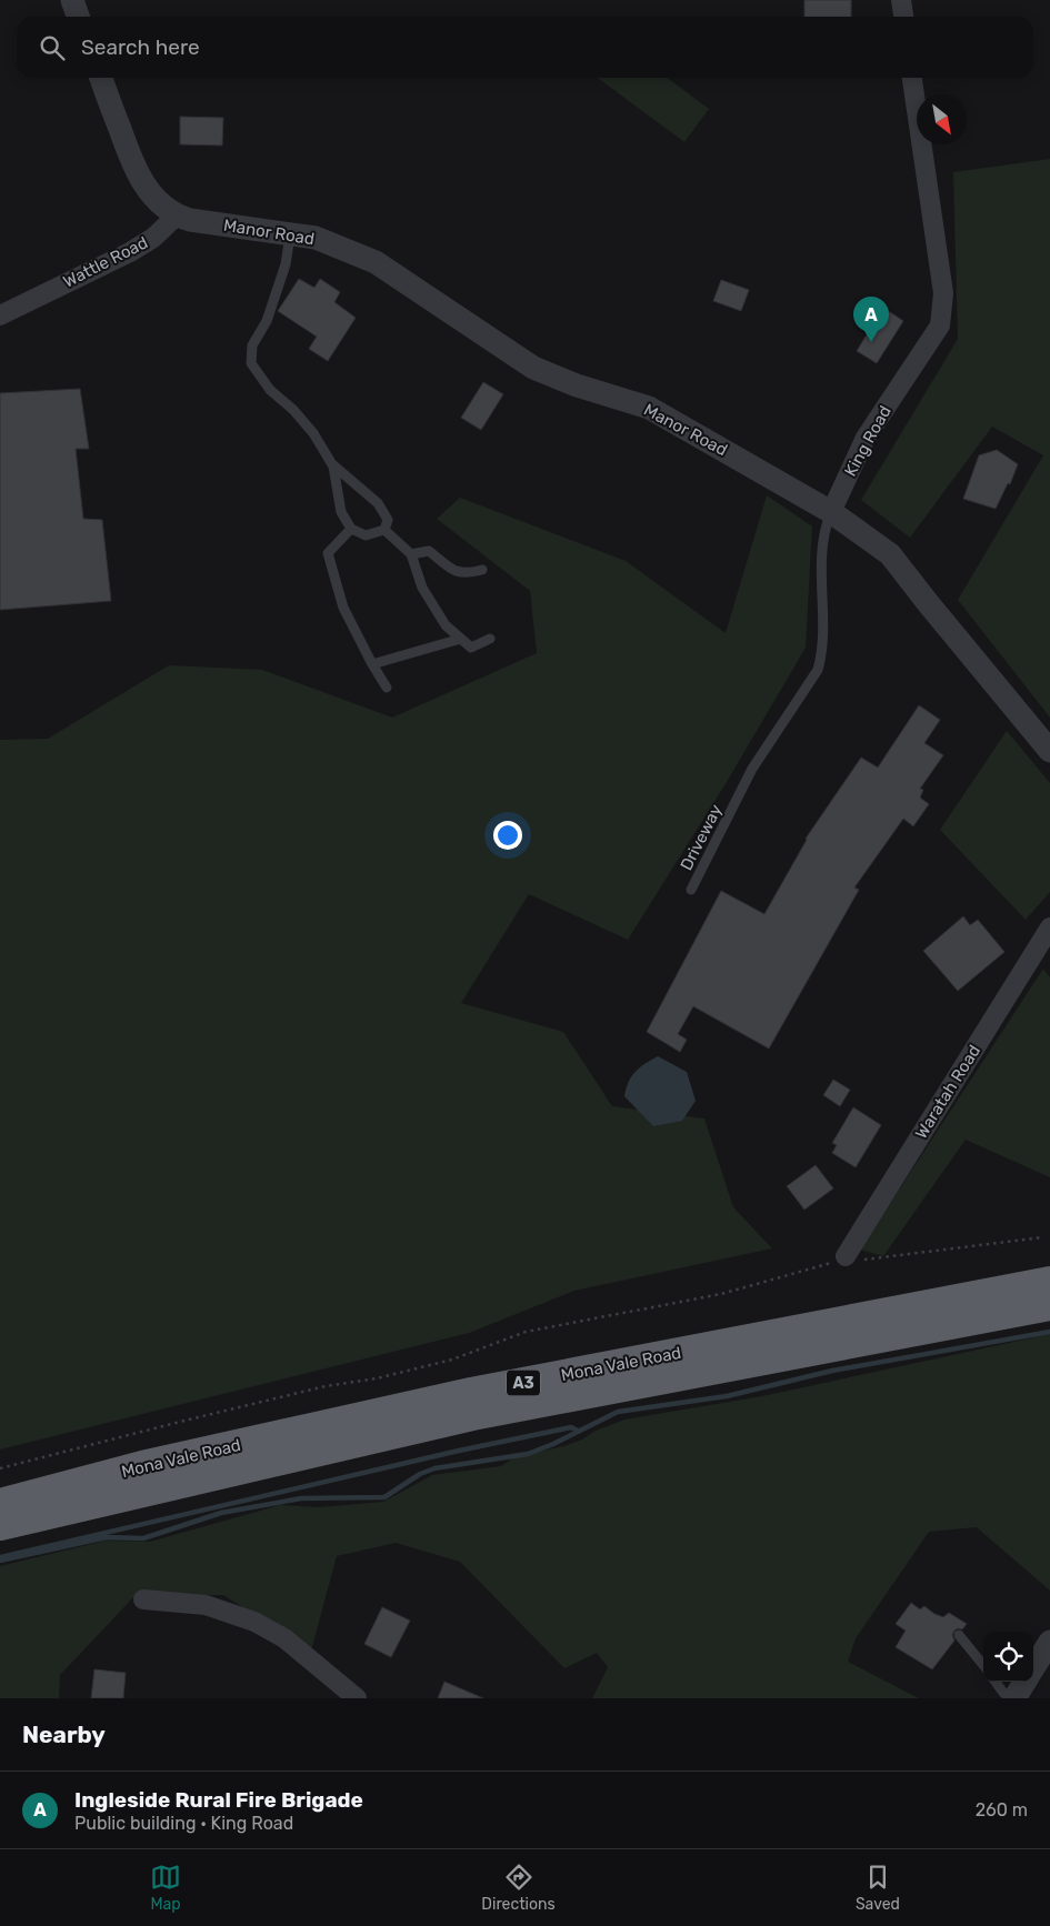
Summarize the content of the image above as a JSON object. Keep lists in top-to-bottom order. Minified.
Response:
{"streets":{"highway":["Mona Vale Road","A3"],"street":["Manor Road","Wattle Road","King Road","Waratah Road"],"lane":["Driveway"]},"crossings":[["Manor Road","Wattle Road"],["Manor Road","King Road"],["King Road","Driveway"]],"north":"bottom right","page":{"search":"Search here","pins":"A","heading":"Nearby","list":[{"mark":"A","name":"Ingleside Rural Fire Brigade","note":"Public building · King Road","value":"260 m"}],"nav":["Map","Directions","Saved"]}}
